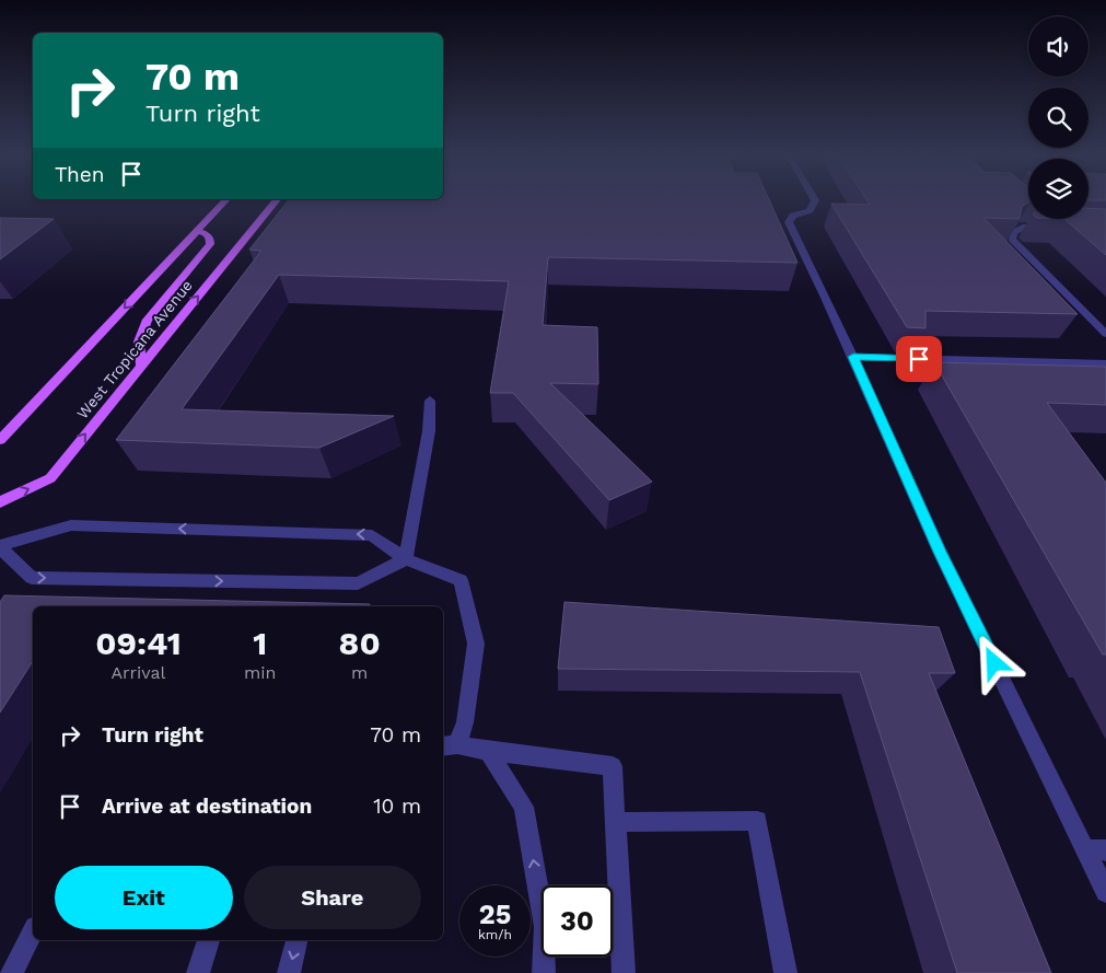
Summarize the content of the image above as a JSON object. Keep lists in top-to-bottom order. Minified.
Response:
{"streets":{"main road":["West Tropicana Avenue"]},"page":{"turn":["70 m","Turn right"],"then":"Then","eta":["09:41","Arrival","1","min","80","m"],"list":[{"name":"Turn right","value":"70 m"},{"name":"Arrive at destination","value":"10 m"}],"buttons":["Exit","Share"],"speed":"25 km/h","limit":"30"}}
